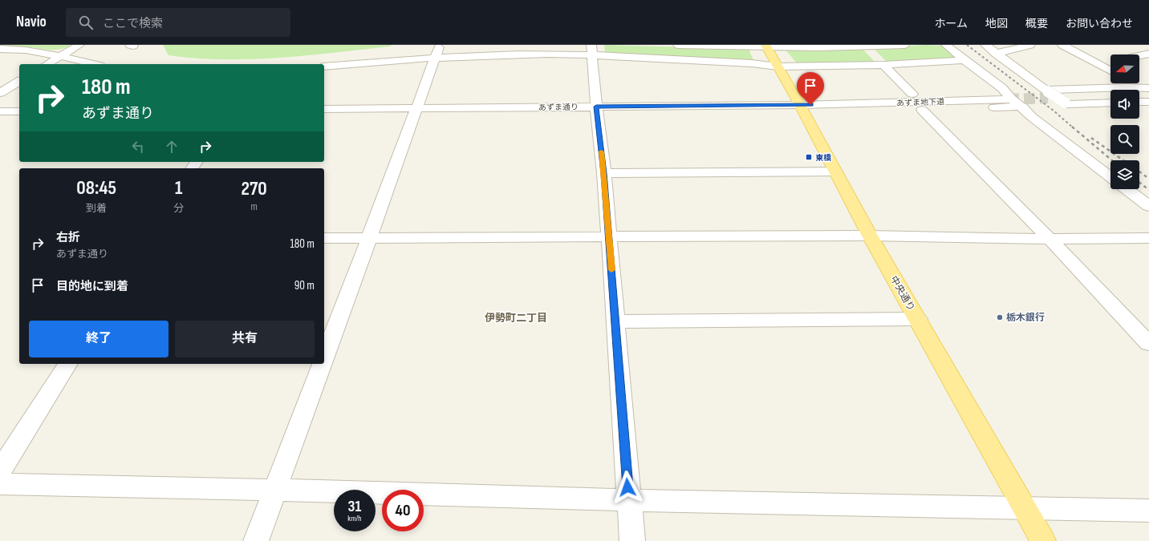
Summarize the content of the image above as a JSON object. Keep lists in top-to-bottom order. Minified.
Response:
{"streets":{"main road":["中央通り"],"street":["あずま地下道","あずま通り"]},"crossings":[["あずま地下道","あずま通り"],["あずま通り","中央通り"]],"districts":["伊勢町二丁目"],"places":{"transit":["東橋"],"other":["栃木銀行"]},"north":"left","page":{"header":"Navio","search":"ここで検索","nav":["ホーム","地図","概要","お問い合わせ"],"turn":["180 m","あずま通り"],"eta":["08:45","到着","1","分","270","m"],"list":[{"name":"右折","note":"あずま通り","value":"180 m"},{"name":"目的地に到着","value":"90 m"}],"buttons":["終了","共有"],"speed":"31 km/h","limit":"40"}}
